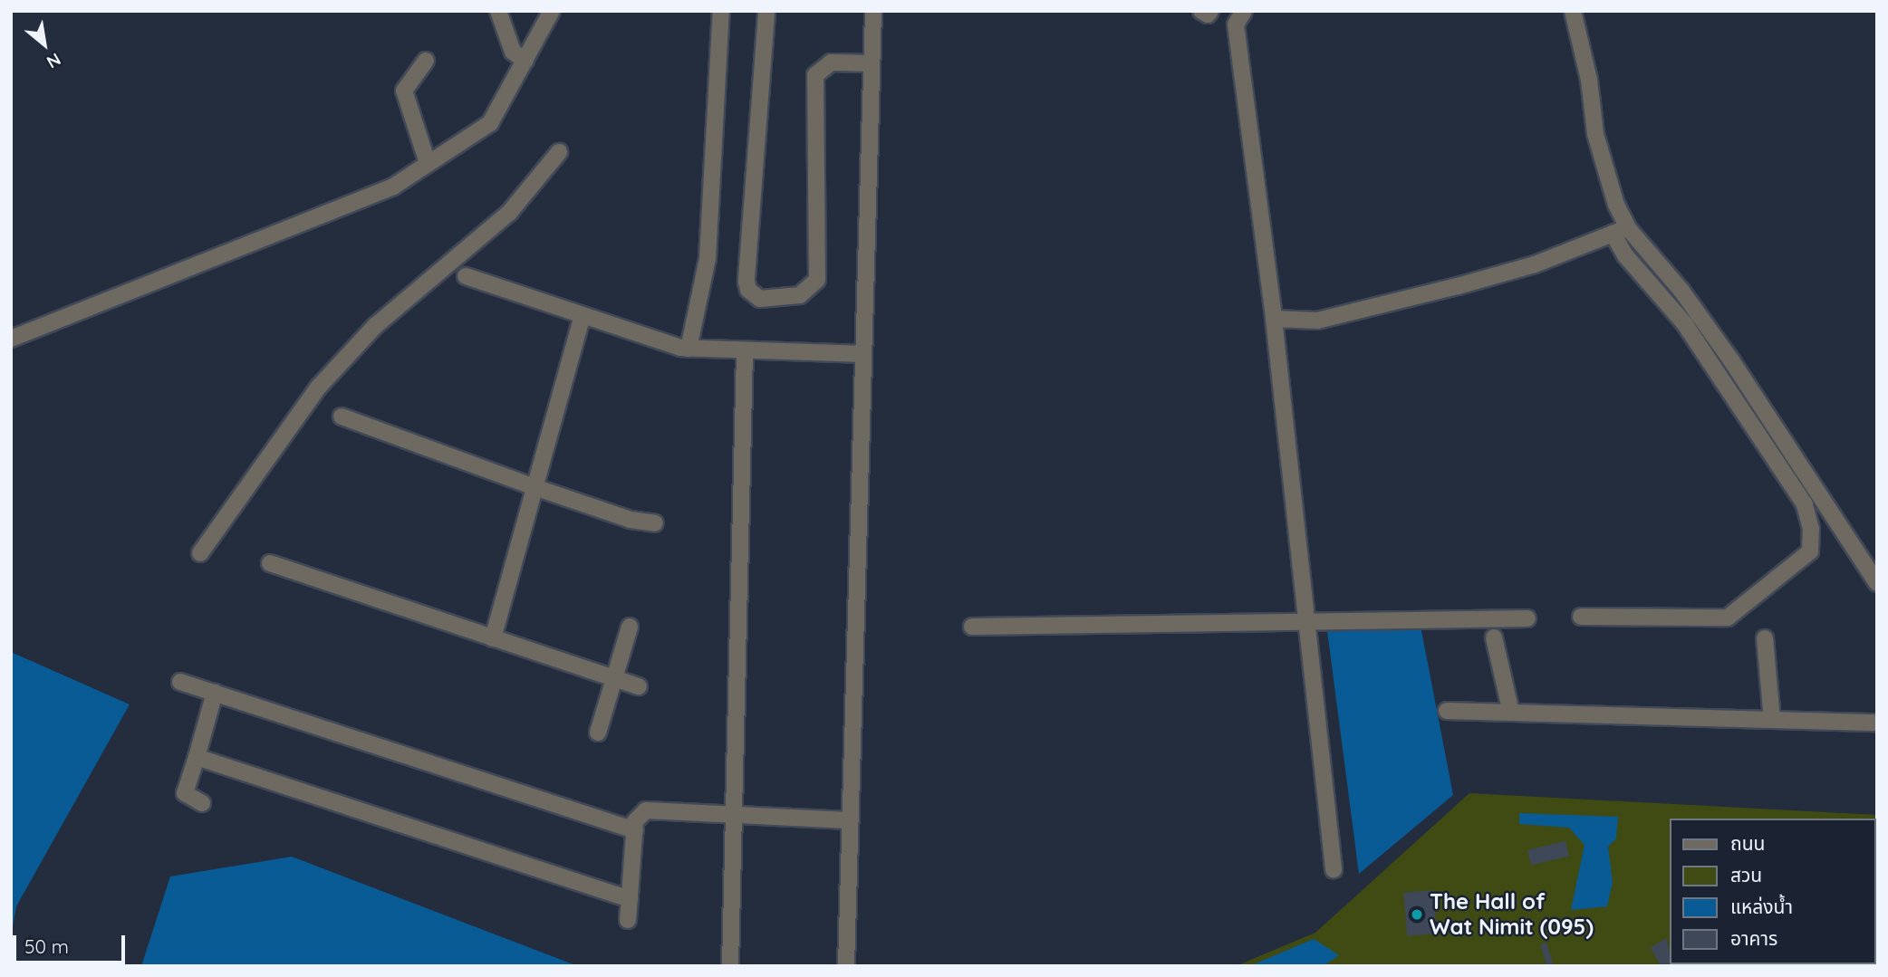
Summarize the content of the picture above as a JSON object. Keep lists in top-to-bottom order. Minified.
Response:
{"places":["The Hall of Wat Nimit (095)"],"legend":["ถนน","สวน","แหล่งน้ำ","อาคาร"],"scale_bar":"50 m","north":"bottom right"}
